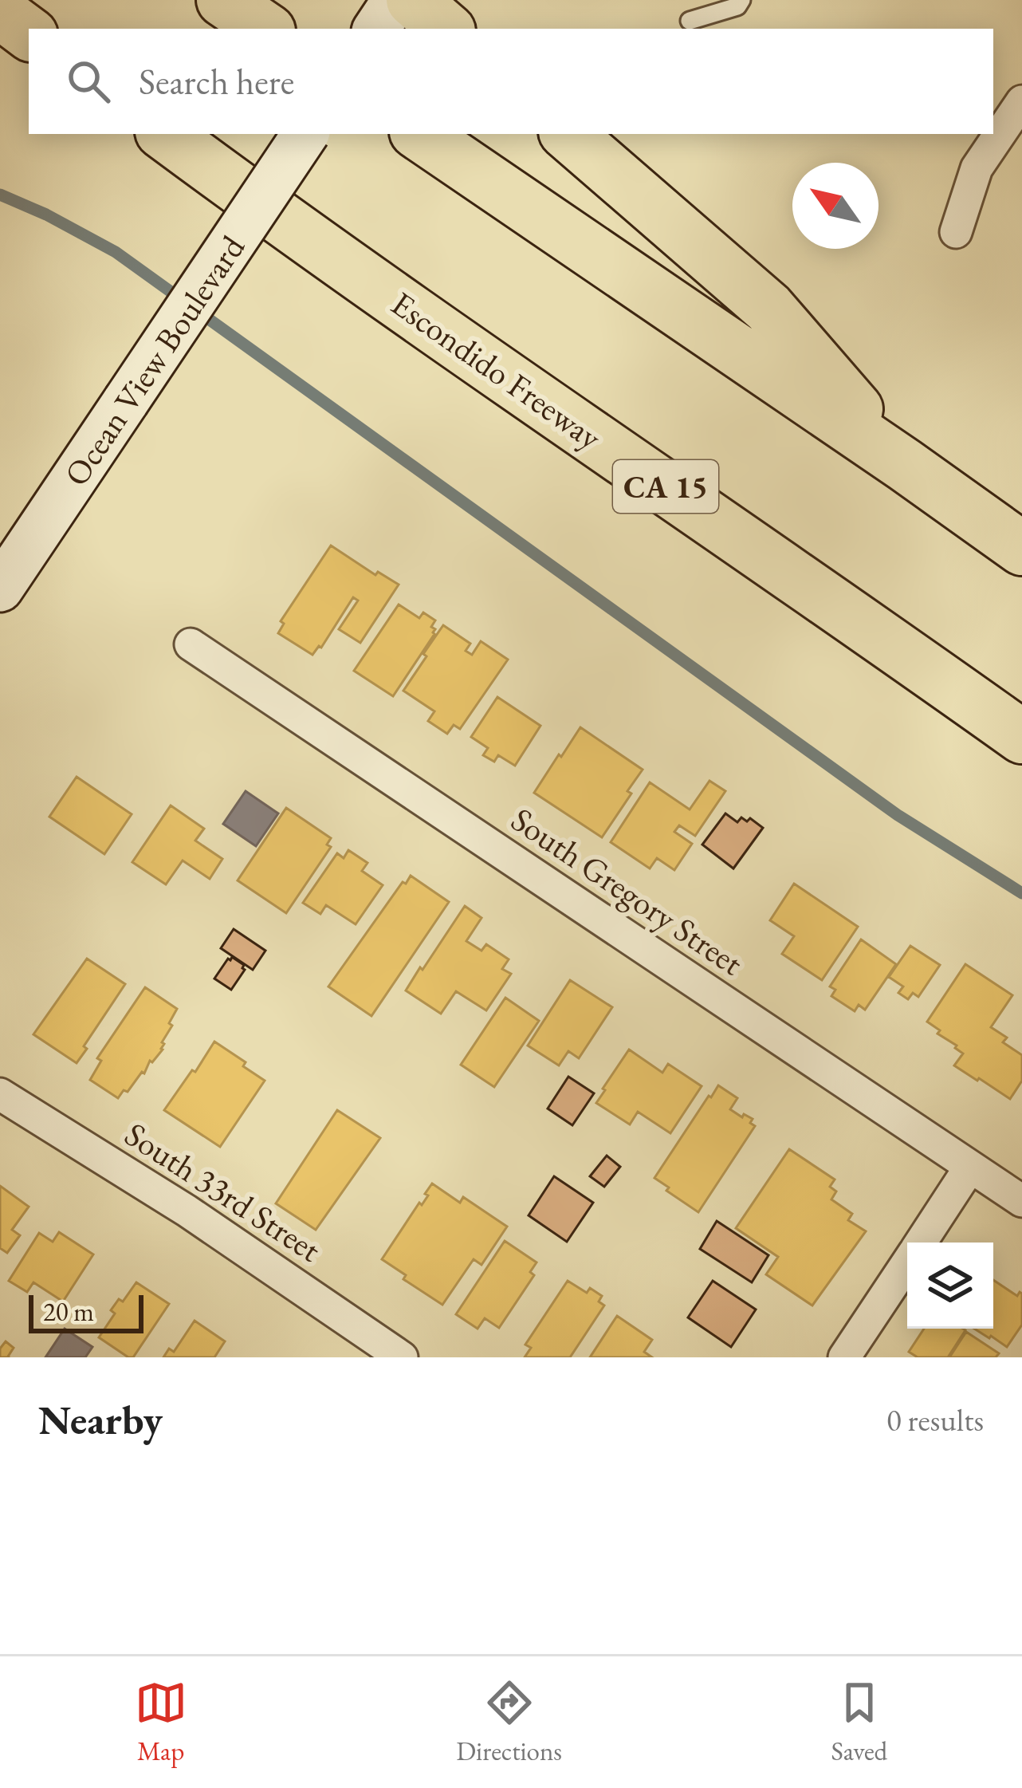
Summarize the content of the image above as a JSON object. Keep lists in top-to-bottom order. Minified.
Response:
{"streets":{"highway":["Escondido Freeway","CA 15"],"main road":["Ocean View Boulevard"],"street":["South Gregory Street","South 33rd Street"]},"scale_bar":"20 m","north":"top left","page":{"search":"Search here","scale":"20 m","heading":["Nearby","0 results"],"nav":["Map","Directions","Saved"]}}
